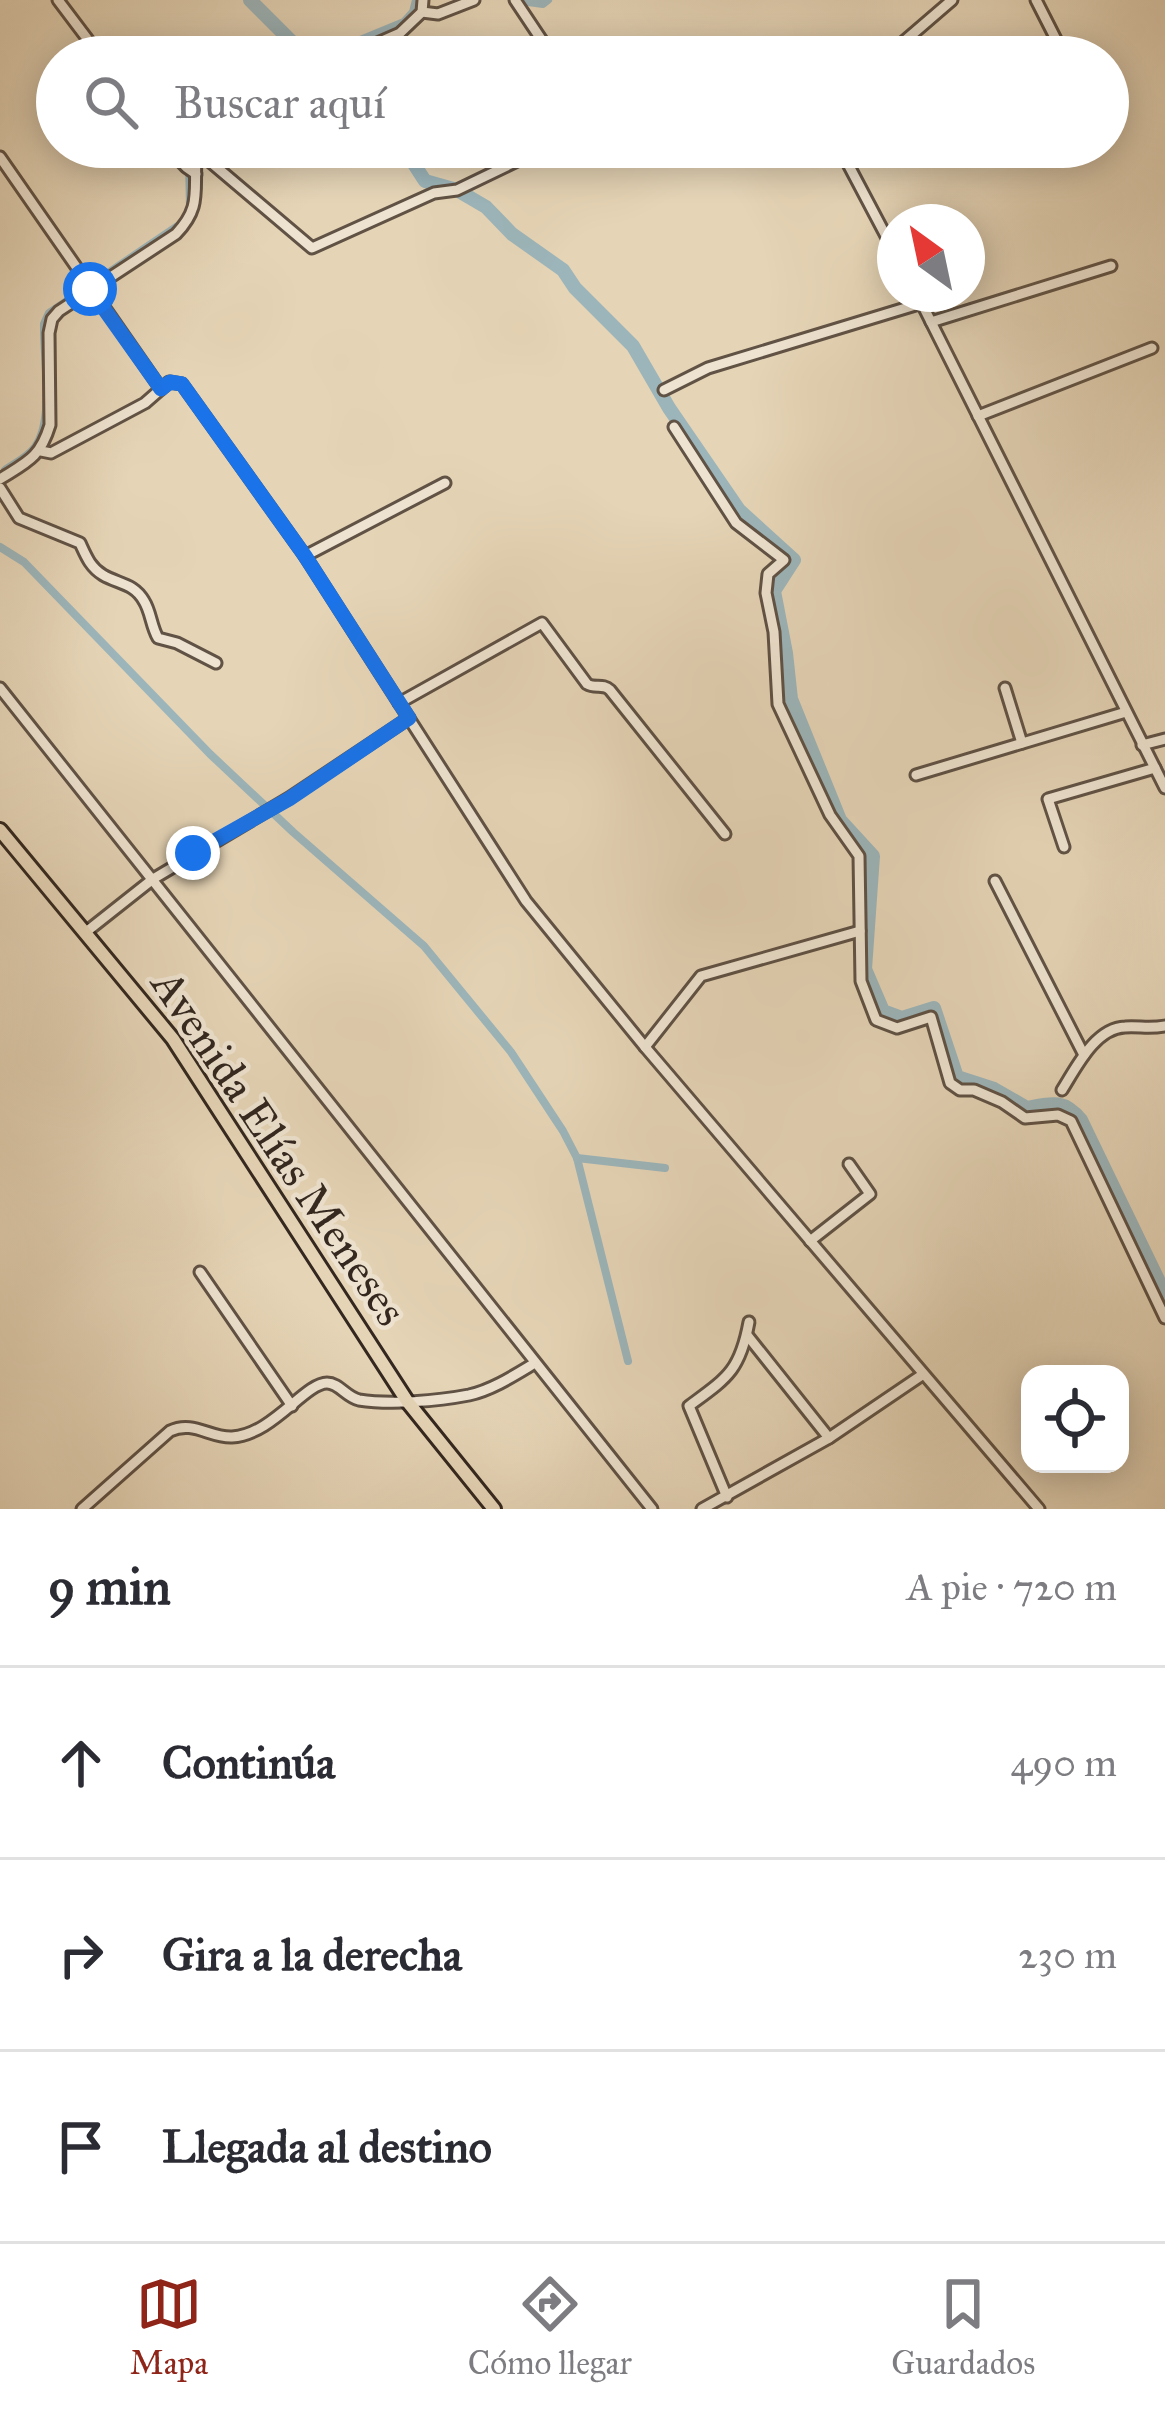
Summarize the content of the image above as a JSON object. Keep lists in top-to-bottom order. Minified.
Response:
{"streets":{"main road":["Avenida Elías Meneses"]},"north":"top left","page":{"search":"Buscar aquí","heading":["9 min","A pie · 720 m"],"list":[["Continúa","490 m"],["Gira a la derecha","230 m"],"Llegada al destino"],"nav":["Mapa","Cómo llegar","Guardados"]}}
